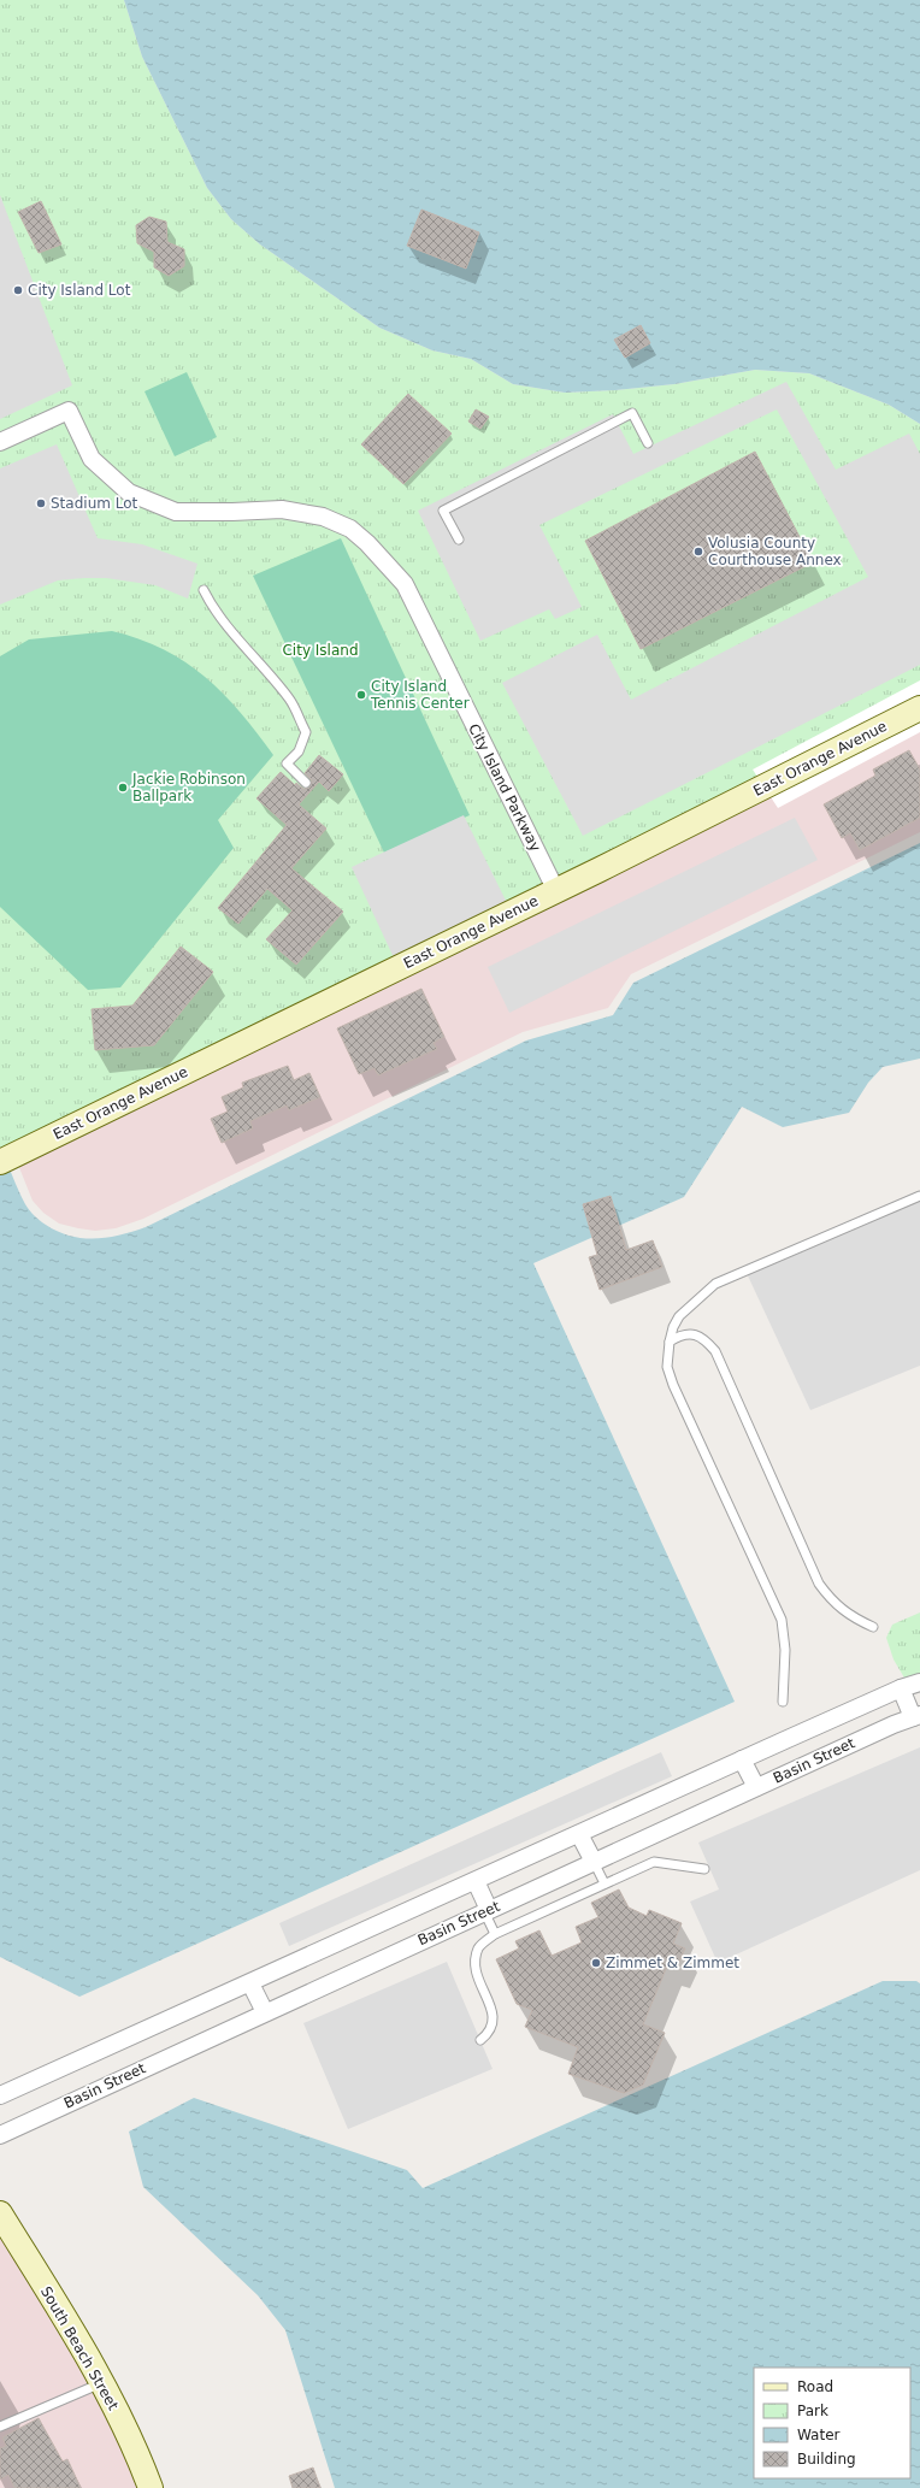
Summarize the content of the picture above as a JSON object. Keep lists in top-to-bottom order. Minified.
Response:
{"streets":{"street":["East Orange Avenue","City Island Parkway","Basin Street","South Beach Street"]},"crossings":[["East Orange Avenue","City Island Parkway"]],"parks":["City Island"],"places":["City Island Lot","Stadium Lot","Volusia County Courthouse Annex","City Island Tennis Center","Jackie Robinson Ballpark","Zimmet & Zimmet"],"legend":["Road","Park","Water","Building"]}
